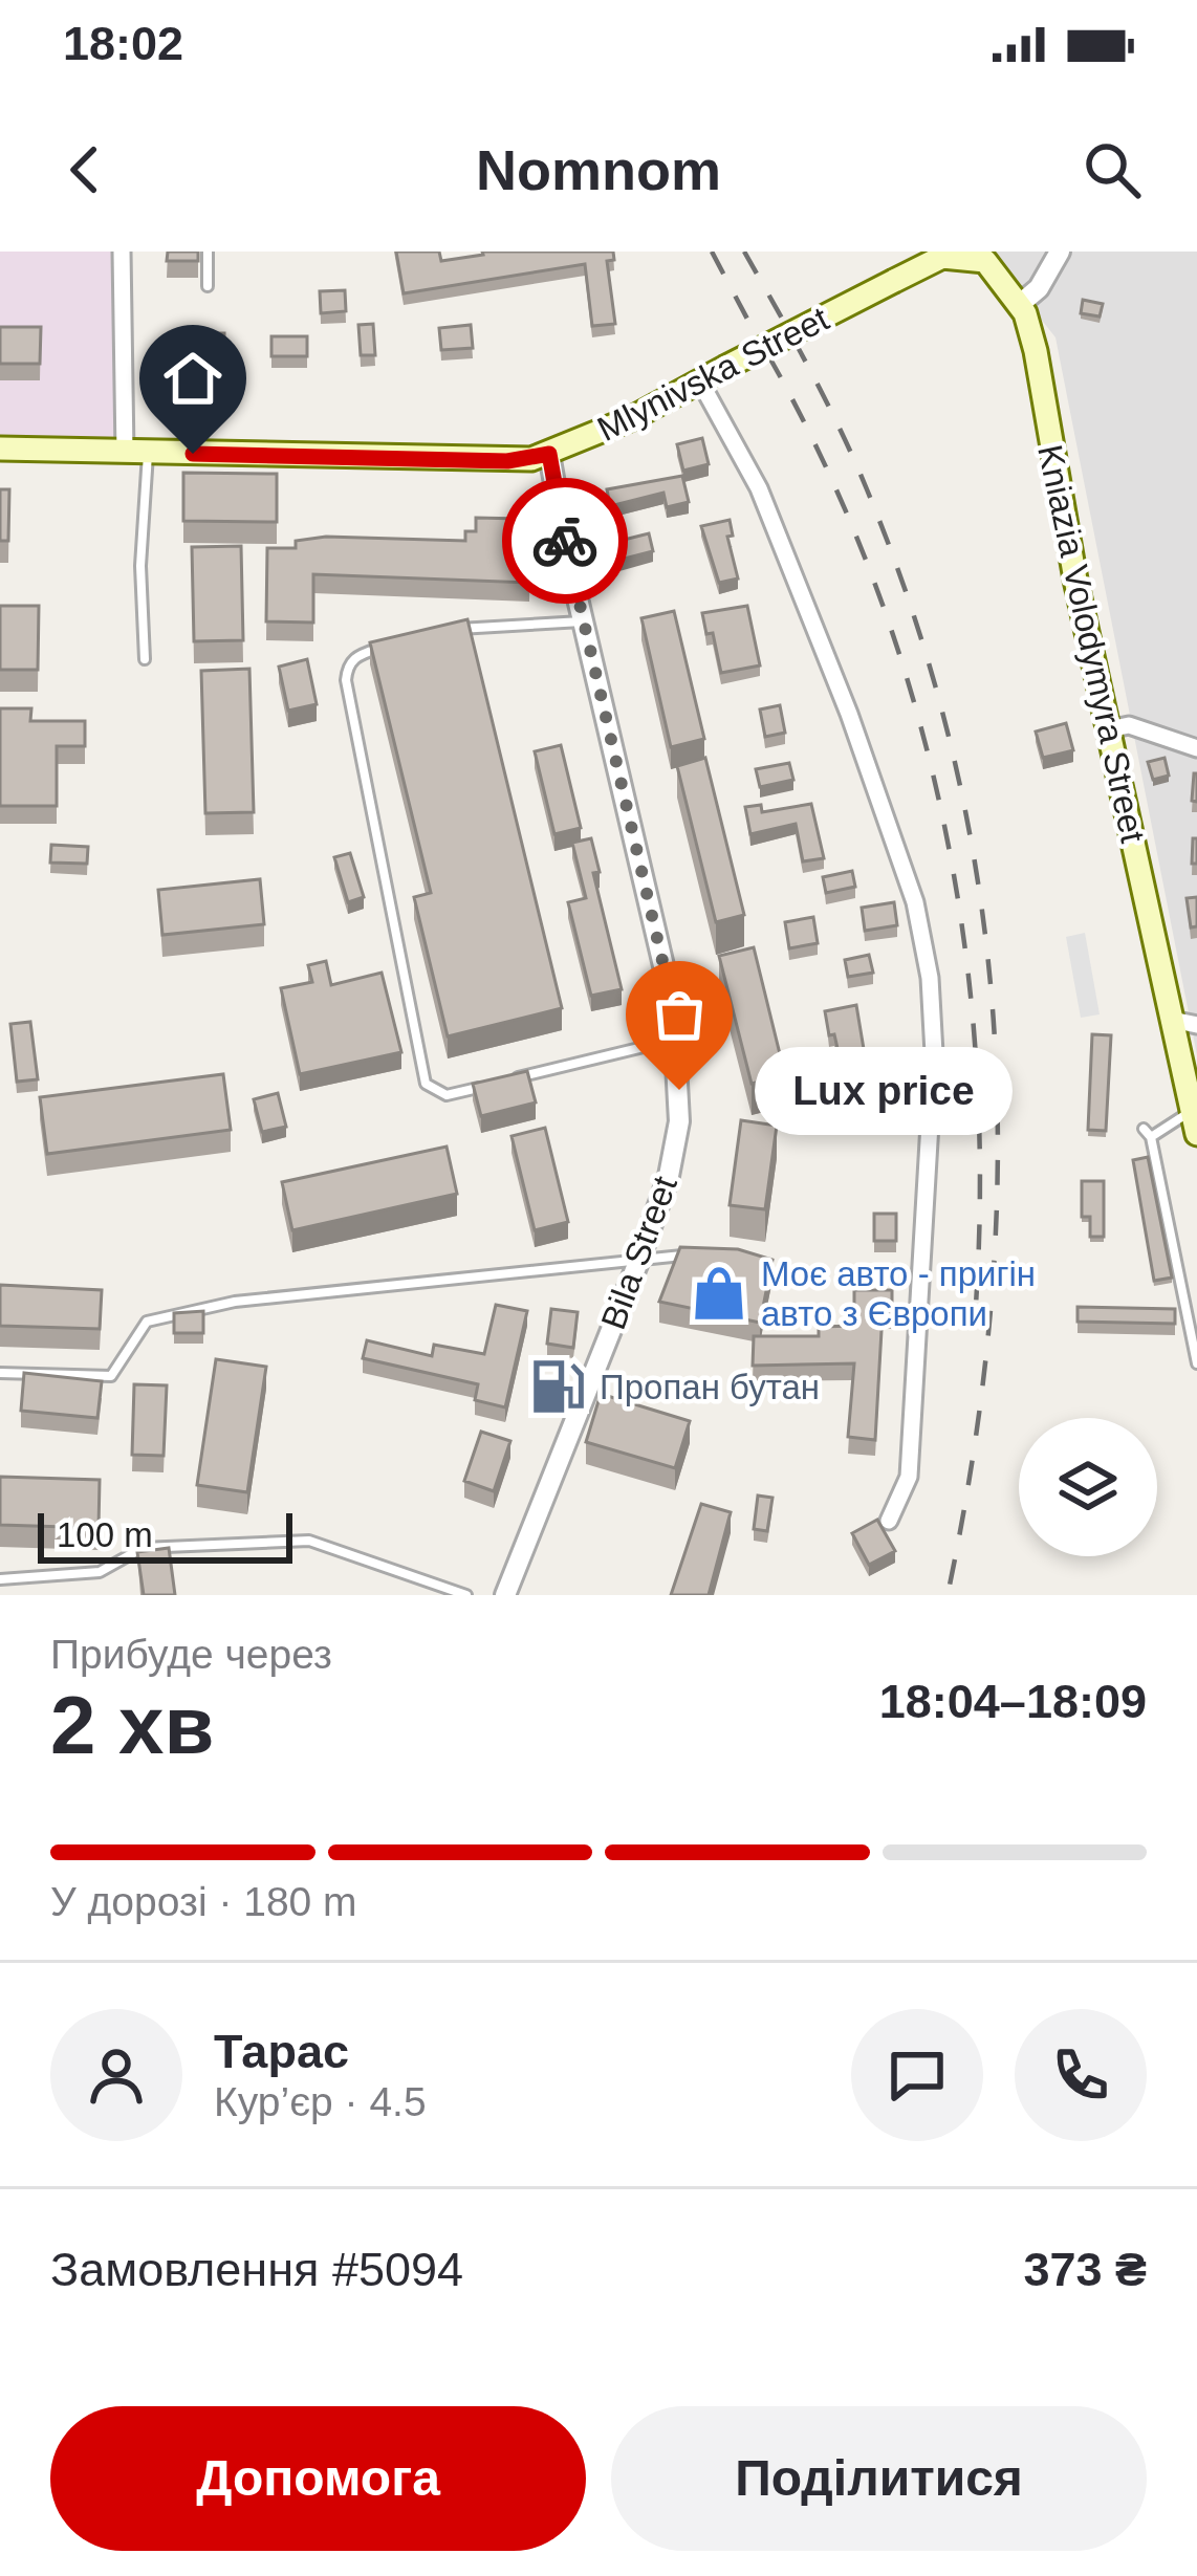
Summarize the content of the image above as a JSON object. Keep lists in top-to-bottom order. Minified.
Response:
{"streets":{"main road":["Mlynivska Street","Kniazia Volodymyra Street"],"street":["Bila Street"]},"crossings":[["Mlynivska Street","Kniazia Volodymyra Street"],["Mlynivska Street","Bila Street"]],"places":{"other":["Lux price"],"shop":["Моє авто - пригін авто з Європи"],"fuel station":["Пропан бутан"]},"scale_bar":"100 m","page":{"status":"18:02","header":"Nomnom","bubble":"Lux price","scale":"100 m","heading":["2 хв","Прибуде через","18:04–18:09"],"panel":["Тарас","Кур’єр · 4.5","Замовлення #5094","373 ₴"],"bar":"У дорозі · 180 m","buttons":["Допомога","Поділитися"]}}
